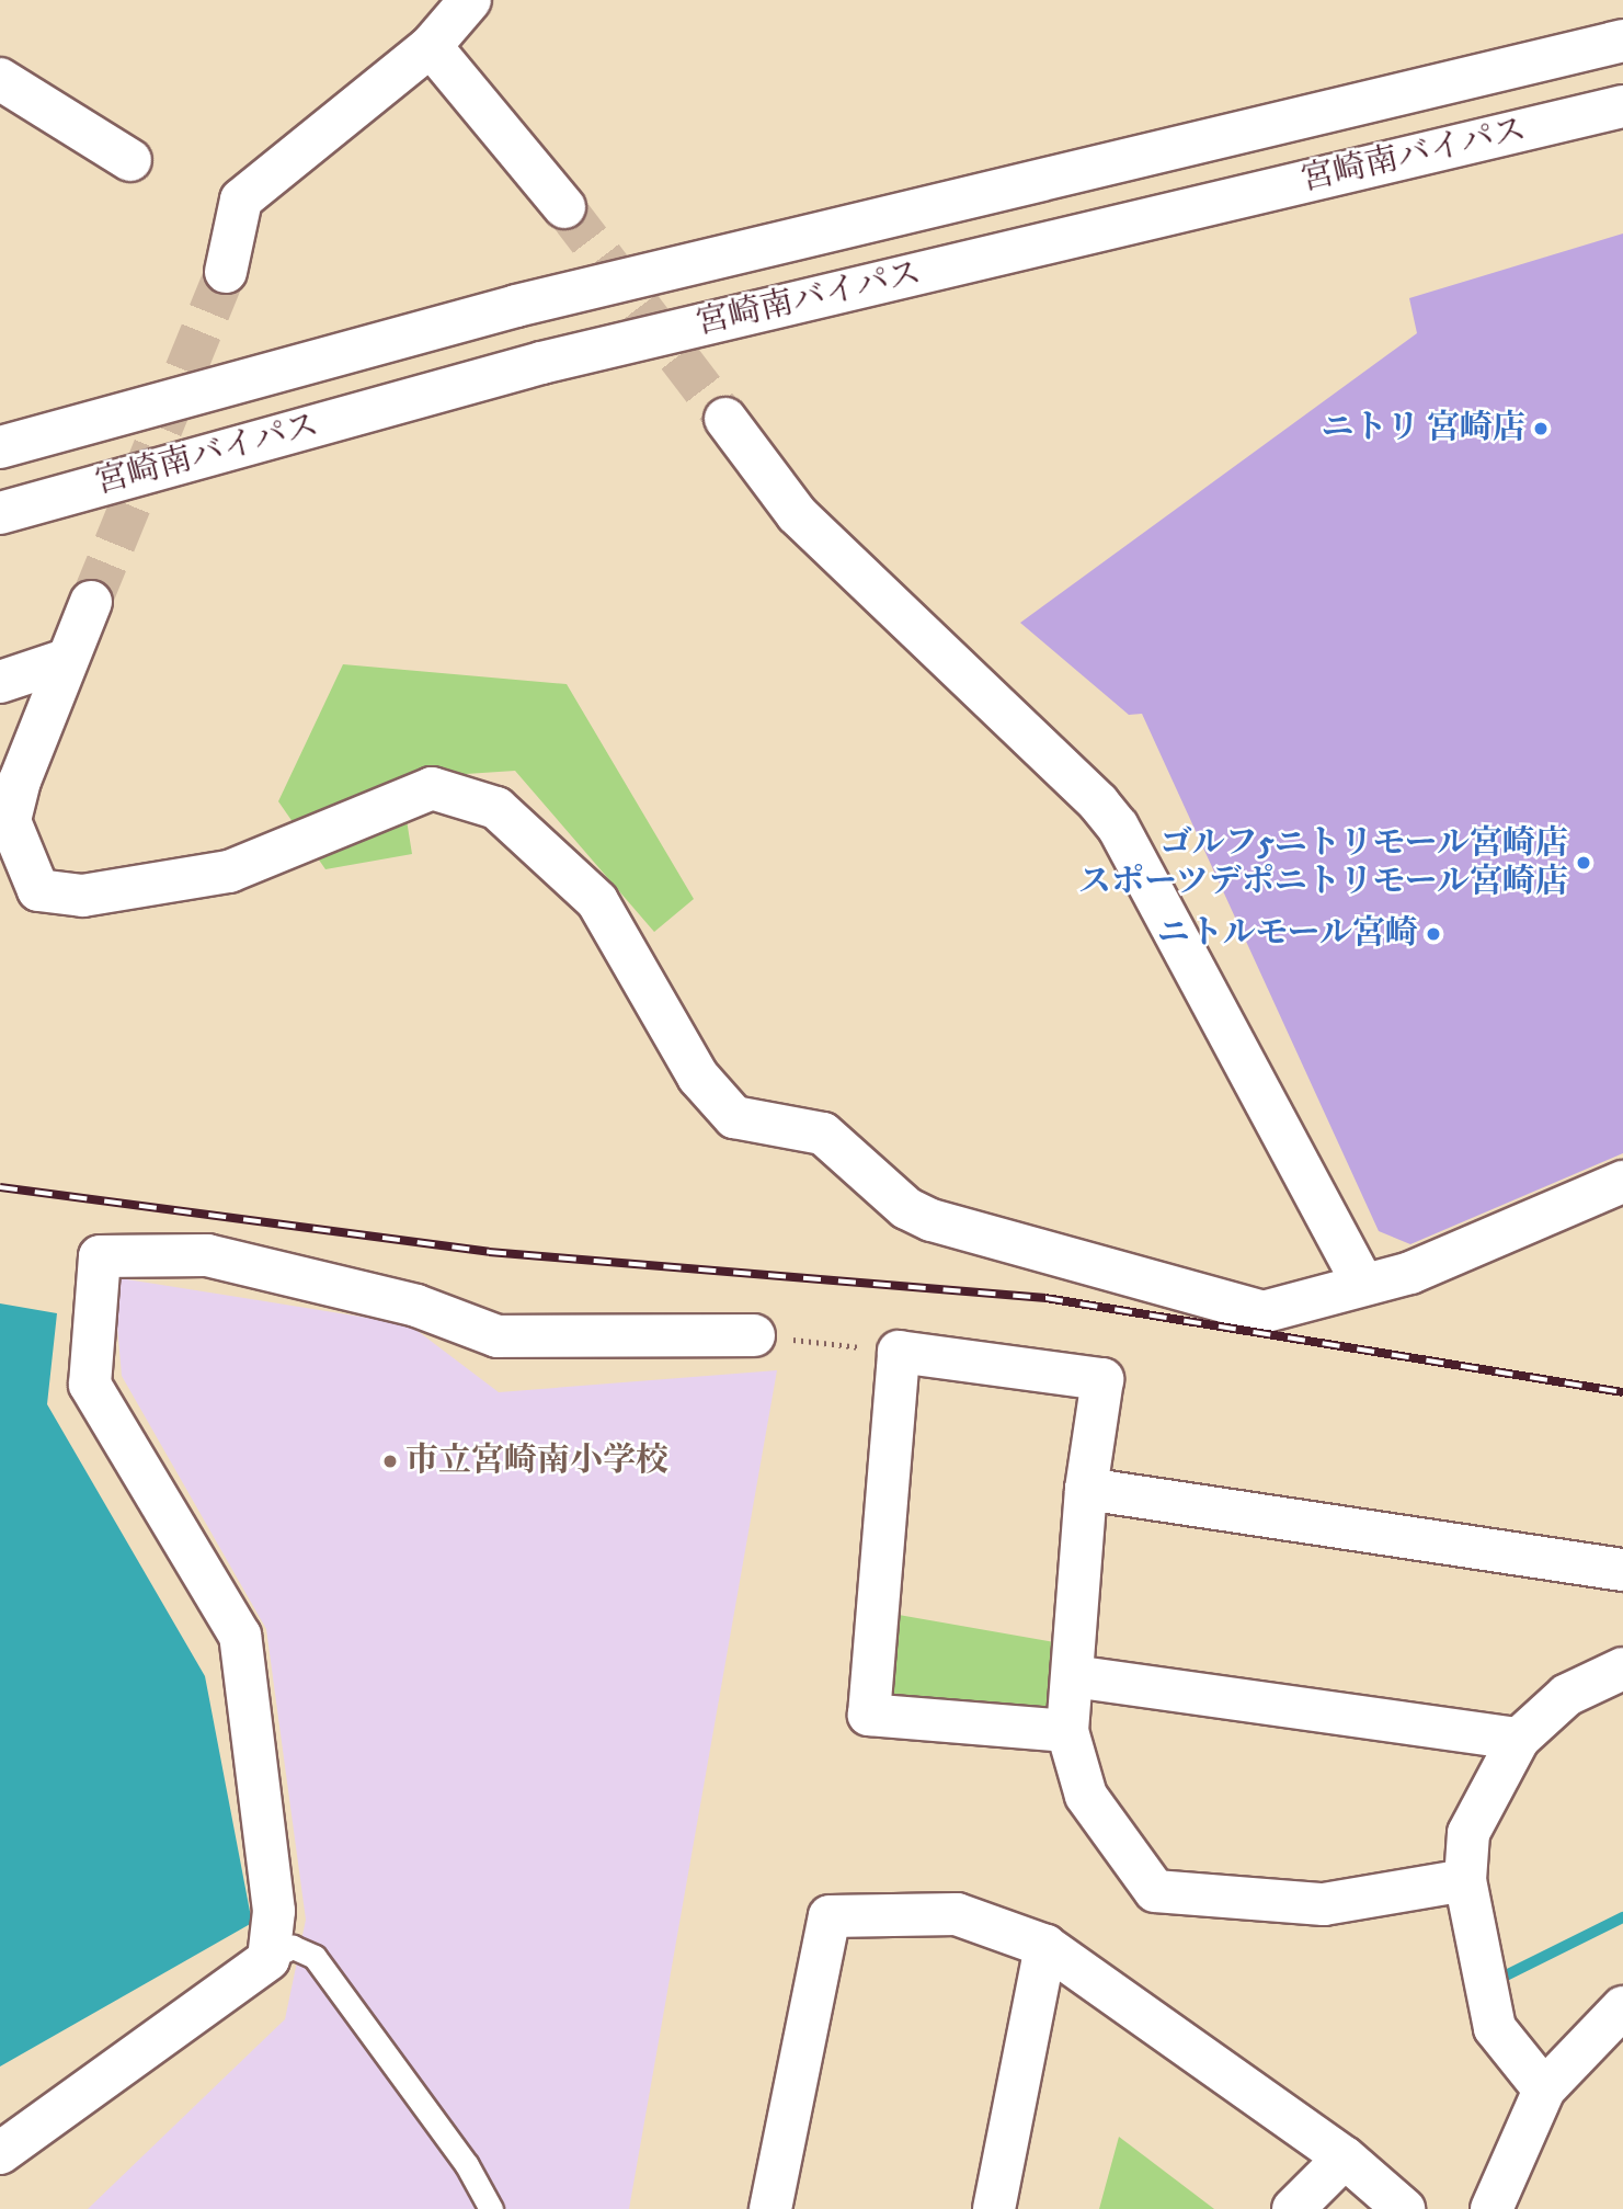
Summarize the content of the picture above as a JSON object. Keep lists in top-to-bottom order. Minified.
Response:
{"streets":{"main road":["宮崎南バイパス"]},"places":["ニトリ 宮崎店","ゴルフ5ニトリモール宮崎店 スポーツデポニトリモール宮崎店","ニトルモール宮崎","市立宮崎南小学校"]}
